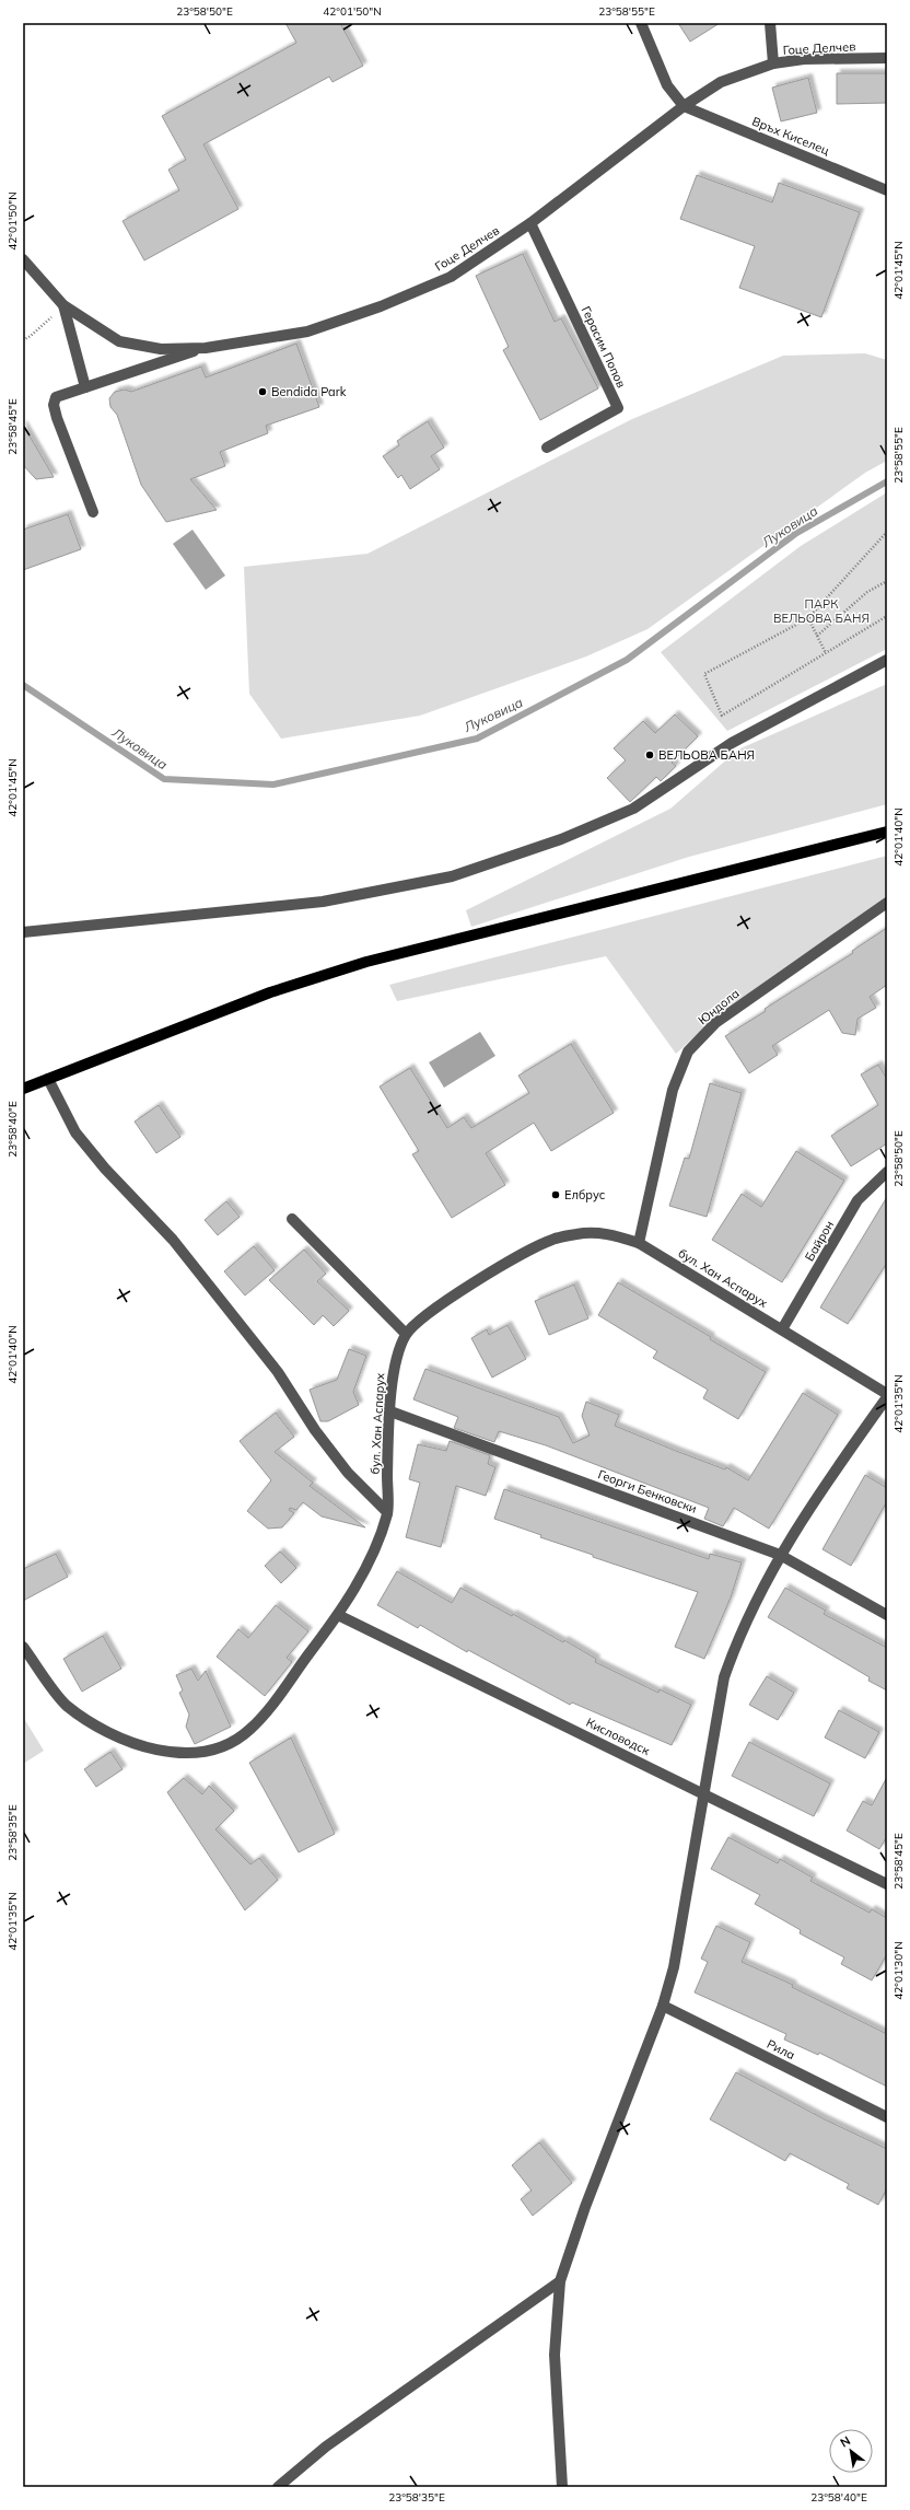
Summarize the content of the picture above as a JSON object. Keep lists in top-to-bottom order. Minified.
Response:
{"streets":{"street":["Гоце Делчев","Връх Киселец","Герасим Попов","Юндола","Байрон","бул. Хан Аспарух","Георги Бенковски","Кисловодск","Рила"]},"crossings":[["Гоце Делчев","Връх Киселец"],["Гоце Делчев","Герасим Попов"],["Юндола","бул. Хан Аспарух"],["Байрон","бул. Хан Аспарух"],["бул. Хан Аспарух","Георги Бенковски"],["бул. Хан Аспарух","Кисловодск"]],"water":["Луковица"],"parks":["ПАРК ВЕЛЬОВА БАНЯ"],"places":["Bendida Park","ВЕЛЬОВА БАНЯ","Елбрус"],"north":"top left","coordinates":["23°58'50\"E","42°01'50\"N","23°58'55\"E","42°01'45\"N","23°58'45\"E","42°01'40\"N","23°58'40\"E","42°01'35\"N","23°58'35\"E","42°01'30\"N"]}
